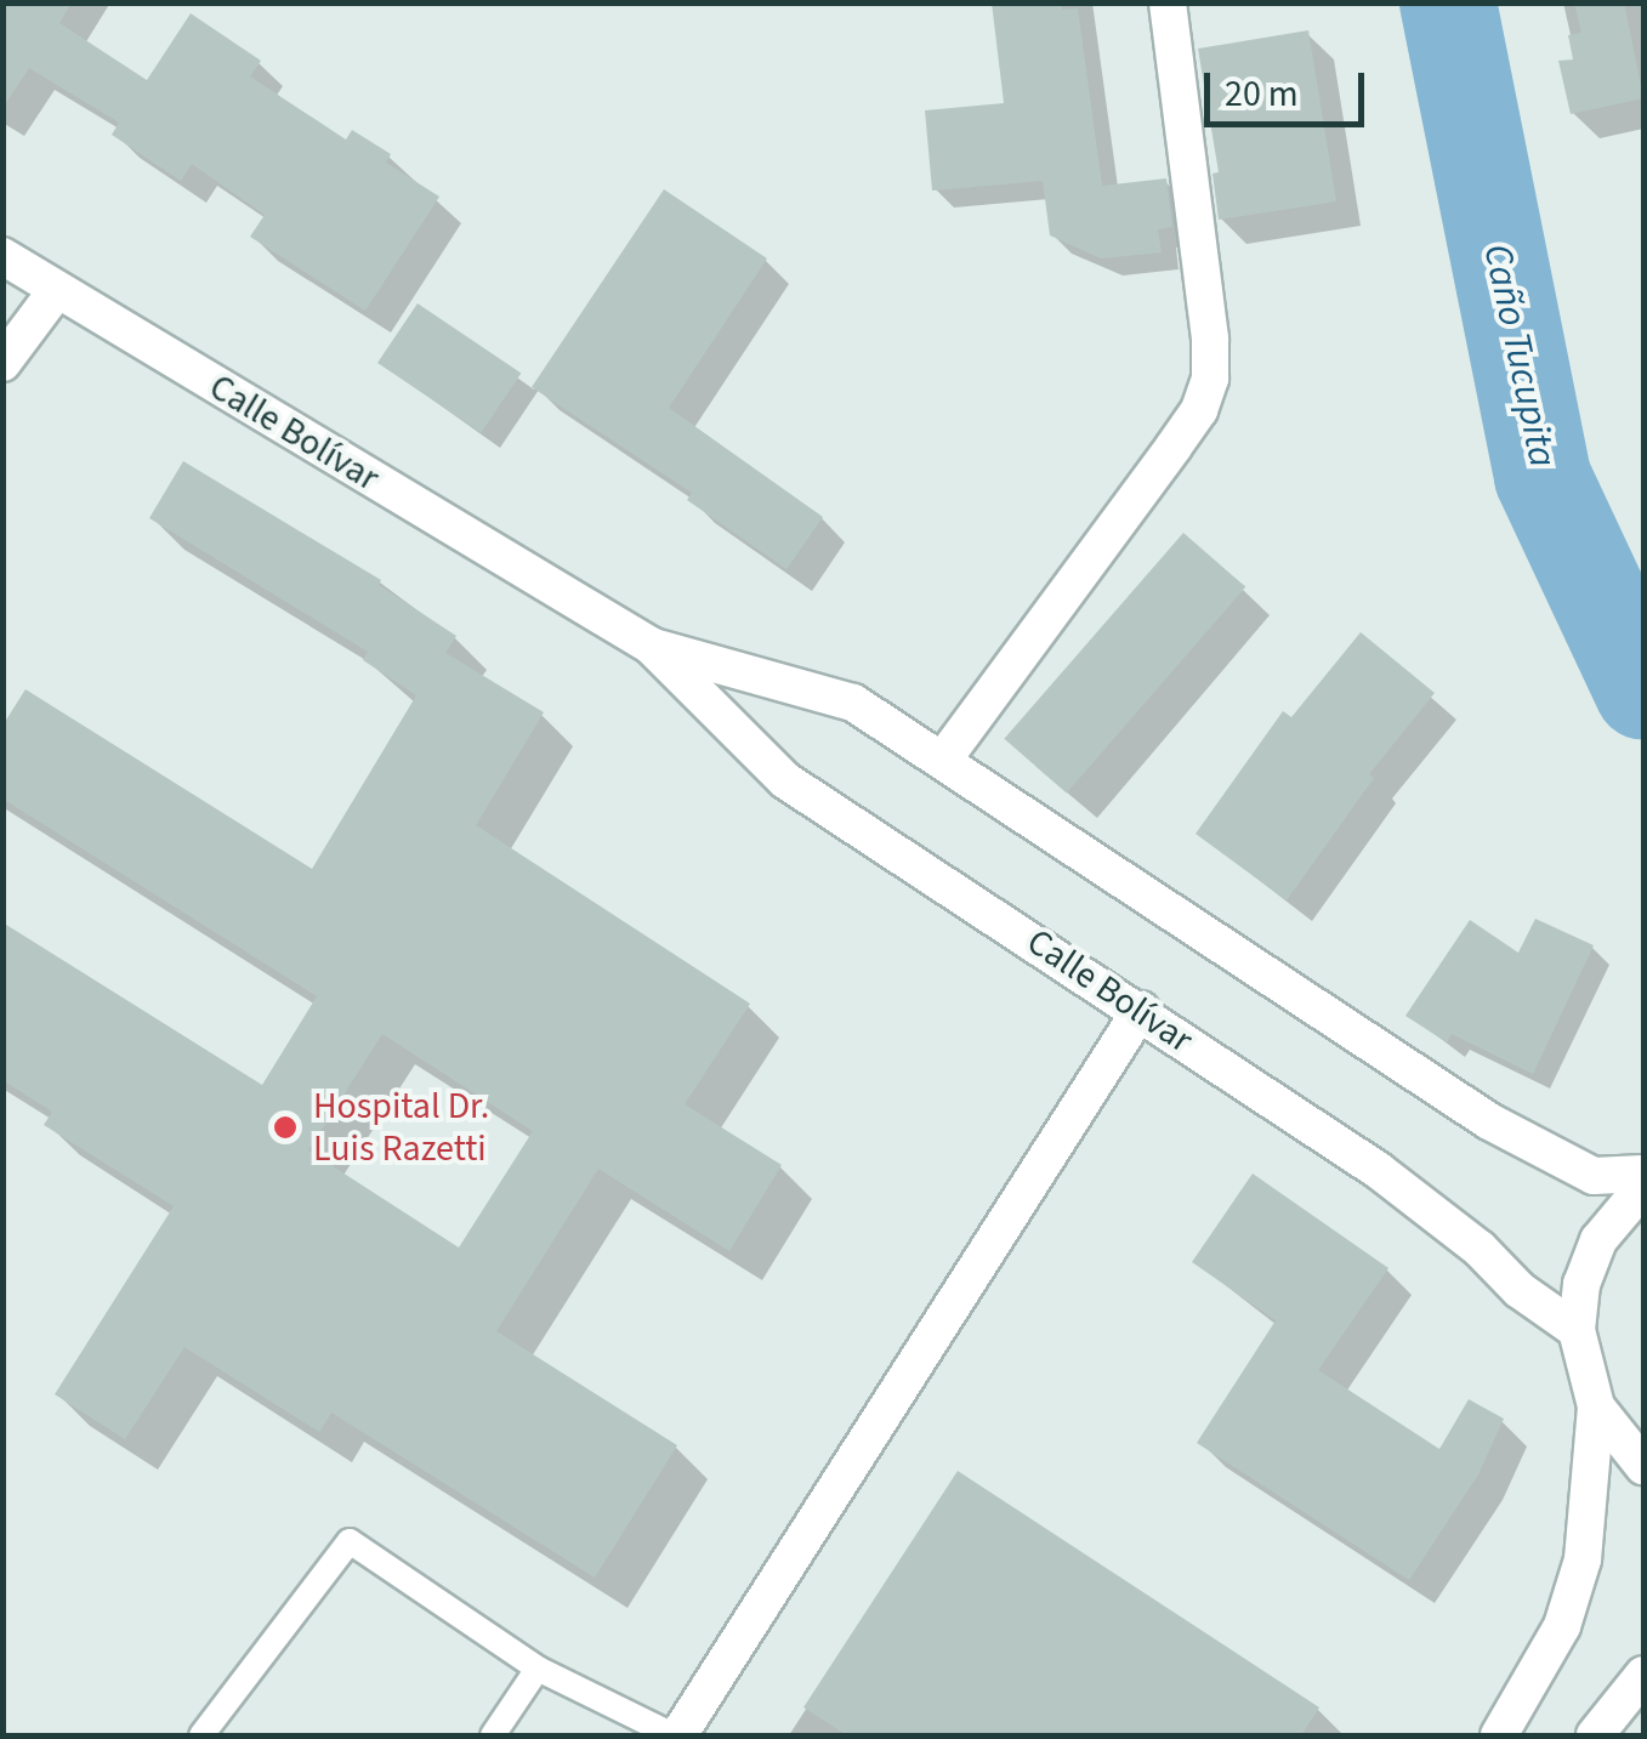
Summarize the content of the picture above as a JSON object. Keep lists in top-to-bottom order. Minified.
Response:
{"streets":{"street":["Calle Bolívar"]},"water":["Caño Tucupita"],"places":["Hospital Dr. Luis Razetti"],"scale_bar":"20 m"}
